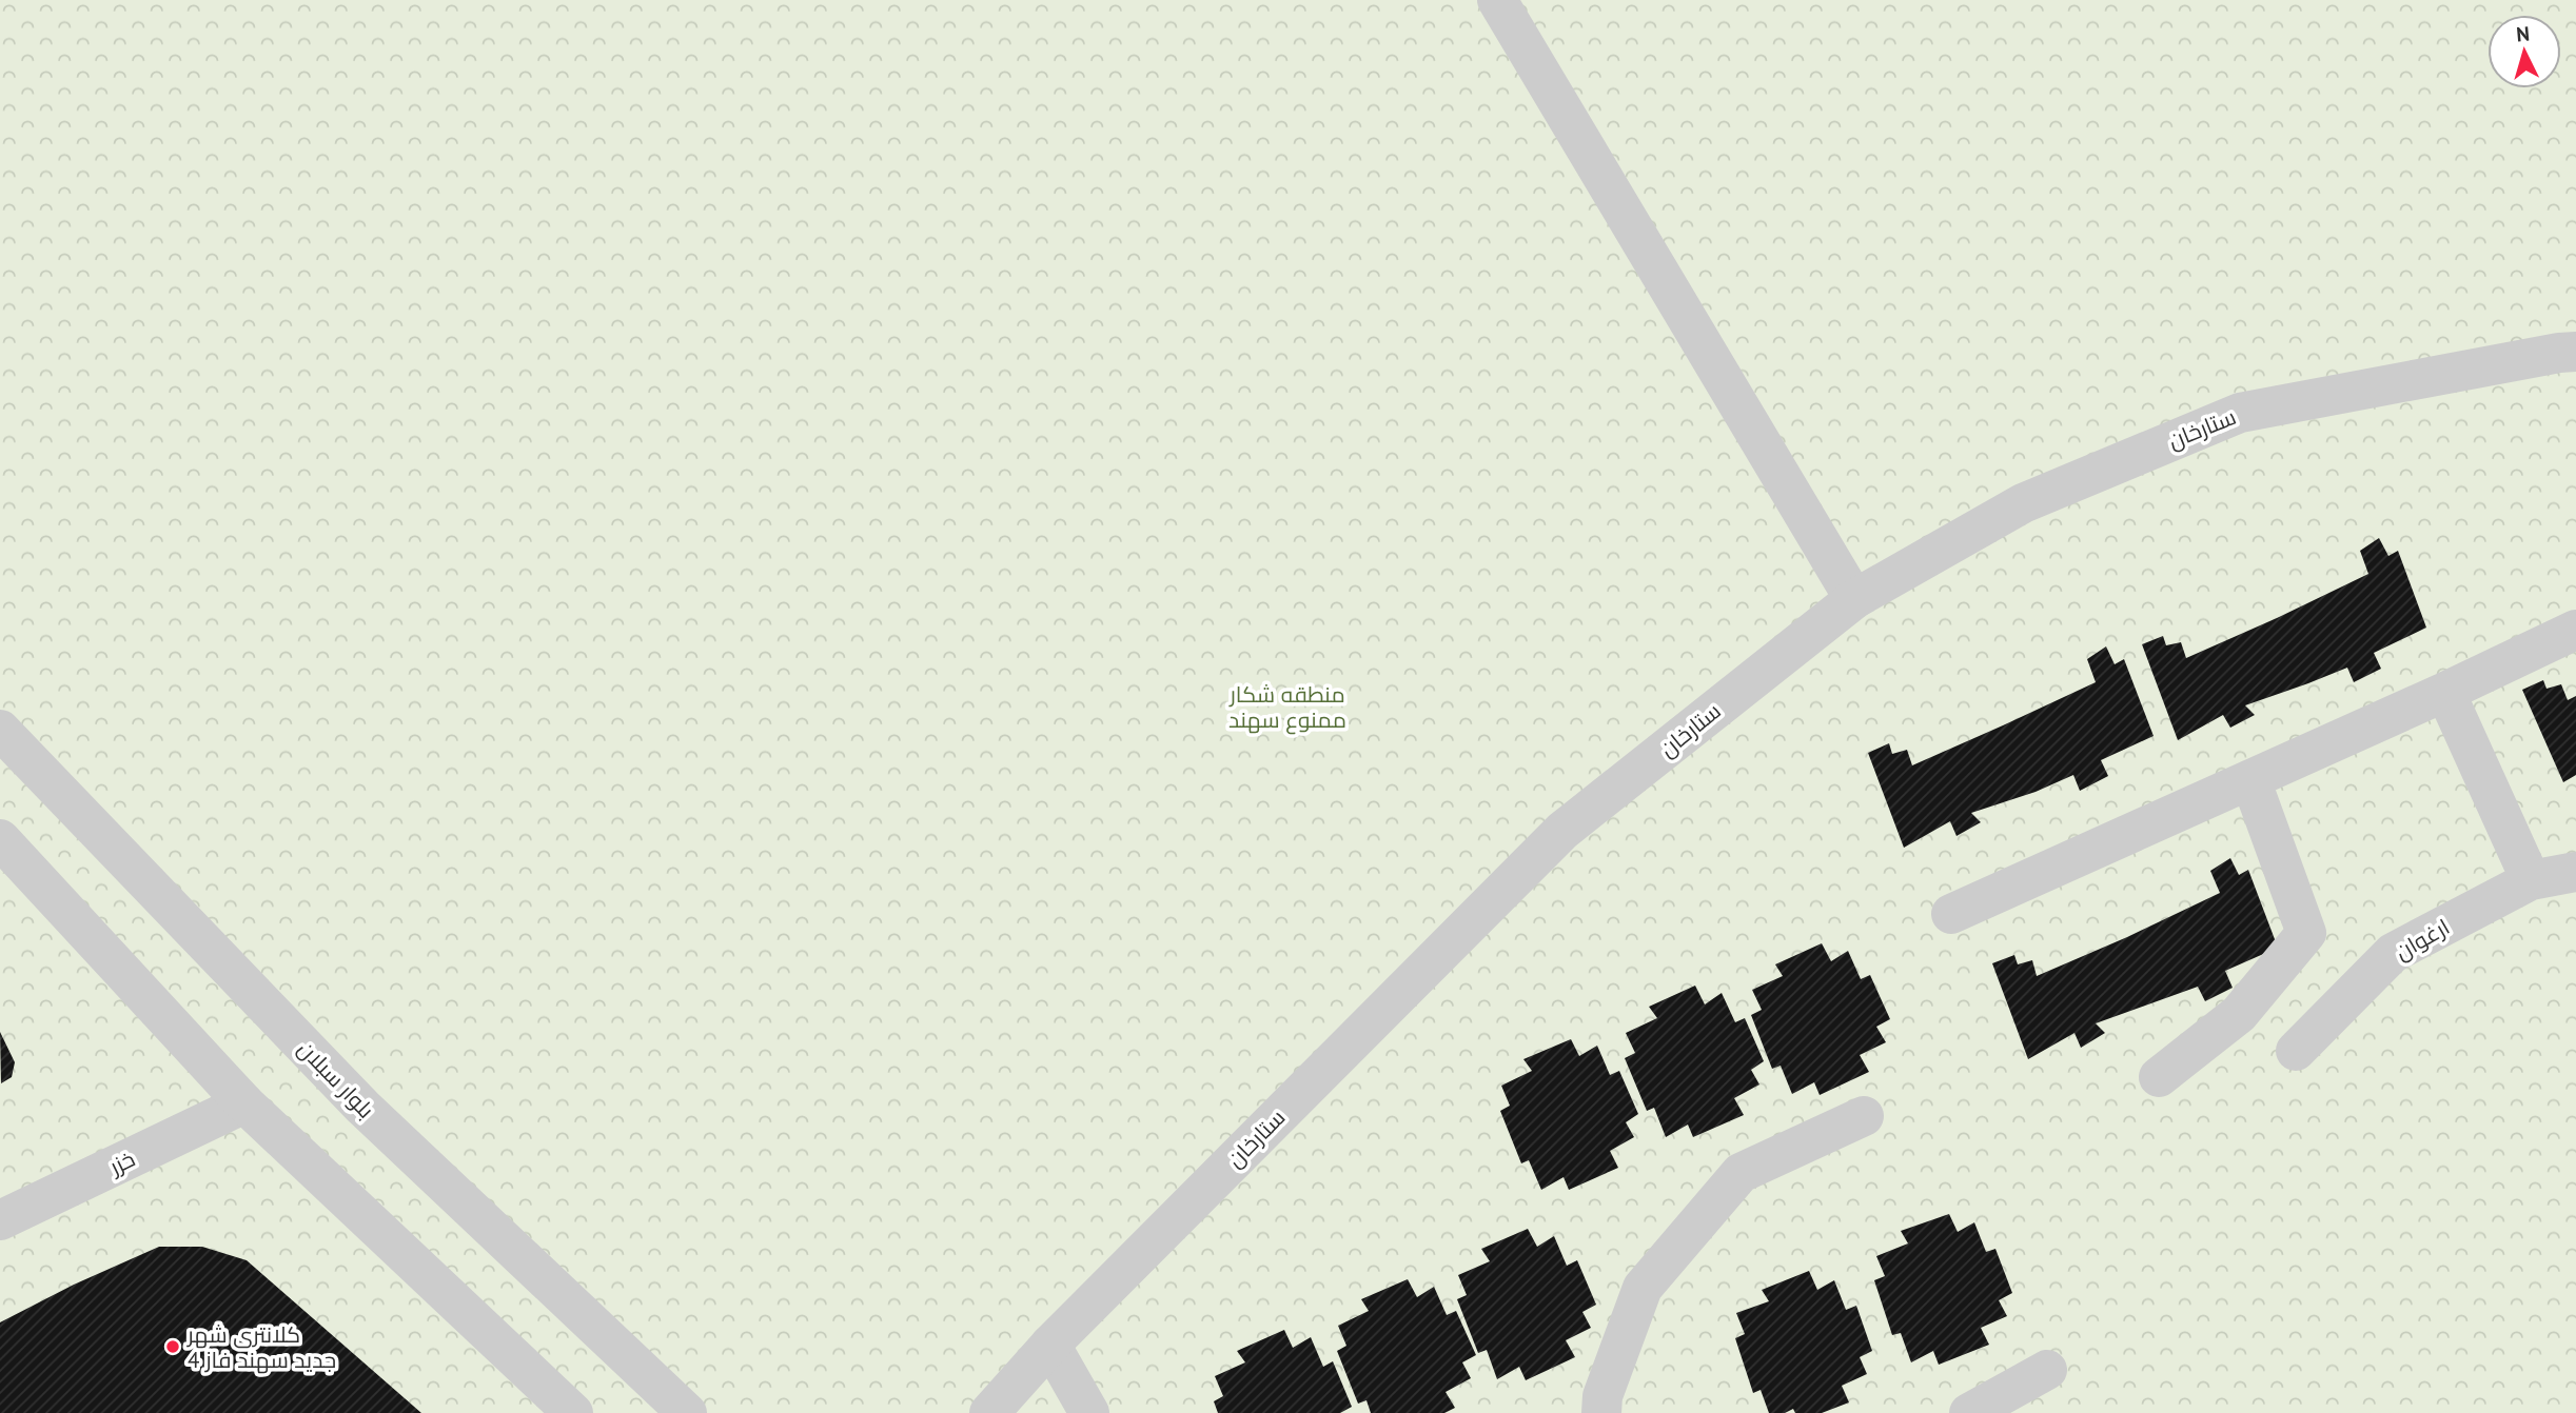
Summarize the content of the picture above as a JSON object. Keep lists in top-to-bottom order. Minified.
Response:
{"streets":{"street":["ستارخان","ارغوان","بلوار سبلان","خزر"]},"parks":["منطقه شکار ممنوع سهند"],"places":["کلانتری شهر جدید سهند فاز 4"],"north":"top"}
